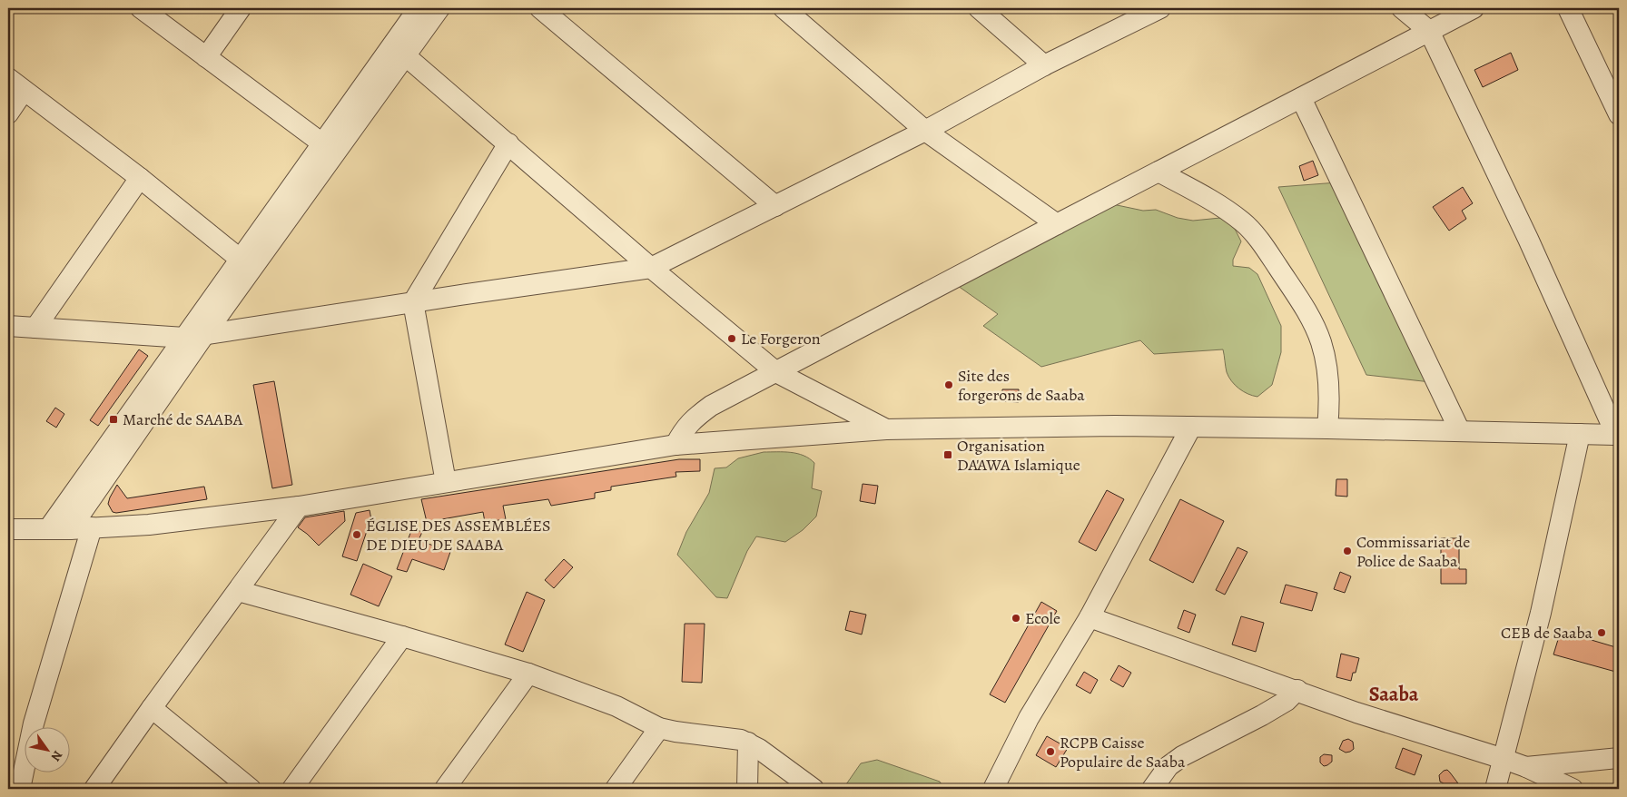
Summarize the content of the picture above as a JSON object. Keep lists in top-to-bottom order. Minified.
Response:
{"districts":["Saaba"],"places":{"other":["Le Forgeron","Site des forgerons de Saaba","ÉGLISE DES ASSEMBLÉES DE DIEU DE SAABA","Commissariat de Police de Saaba","Ecole","CEB de Saaba","RCPB Caisse Populaire de Saaba"],"transit":["Marché de SAABA","Organisation DA'AWA Islamique"]},"north":"bottom right"}
